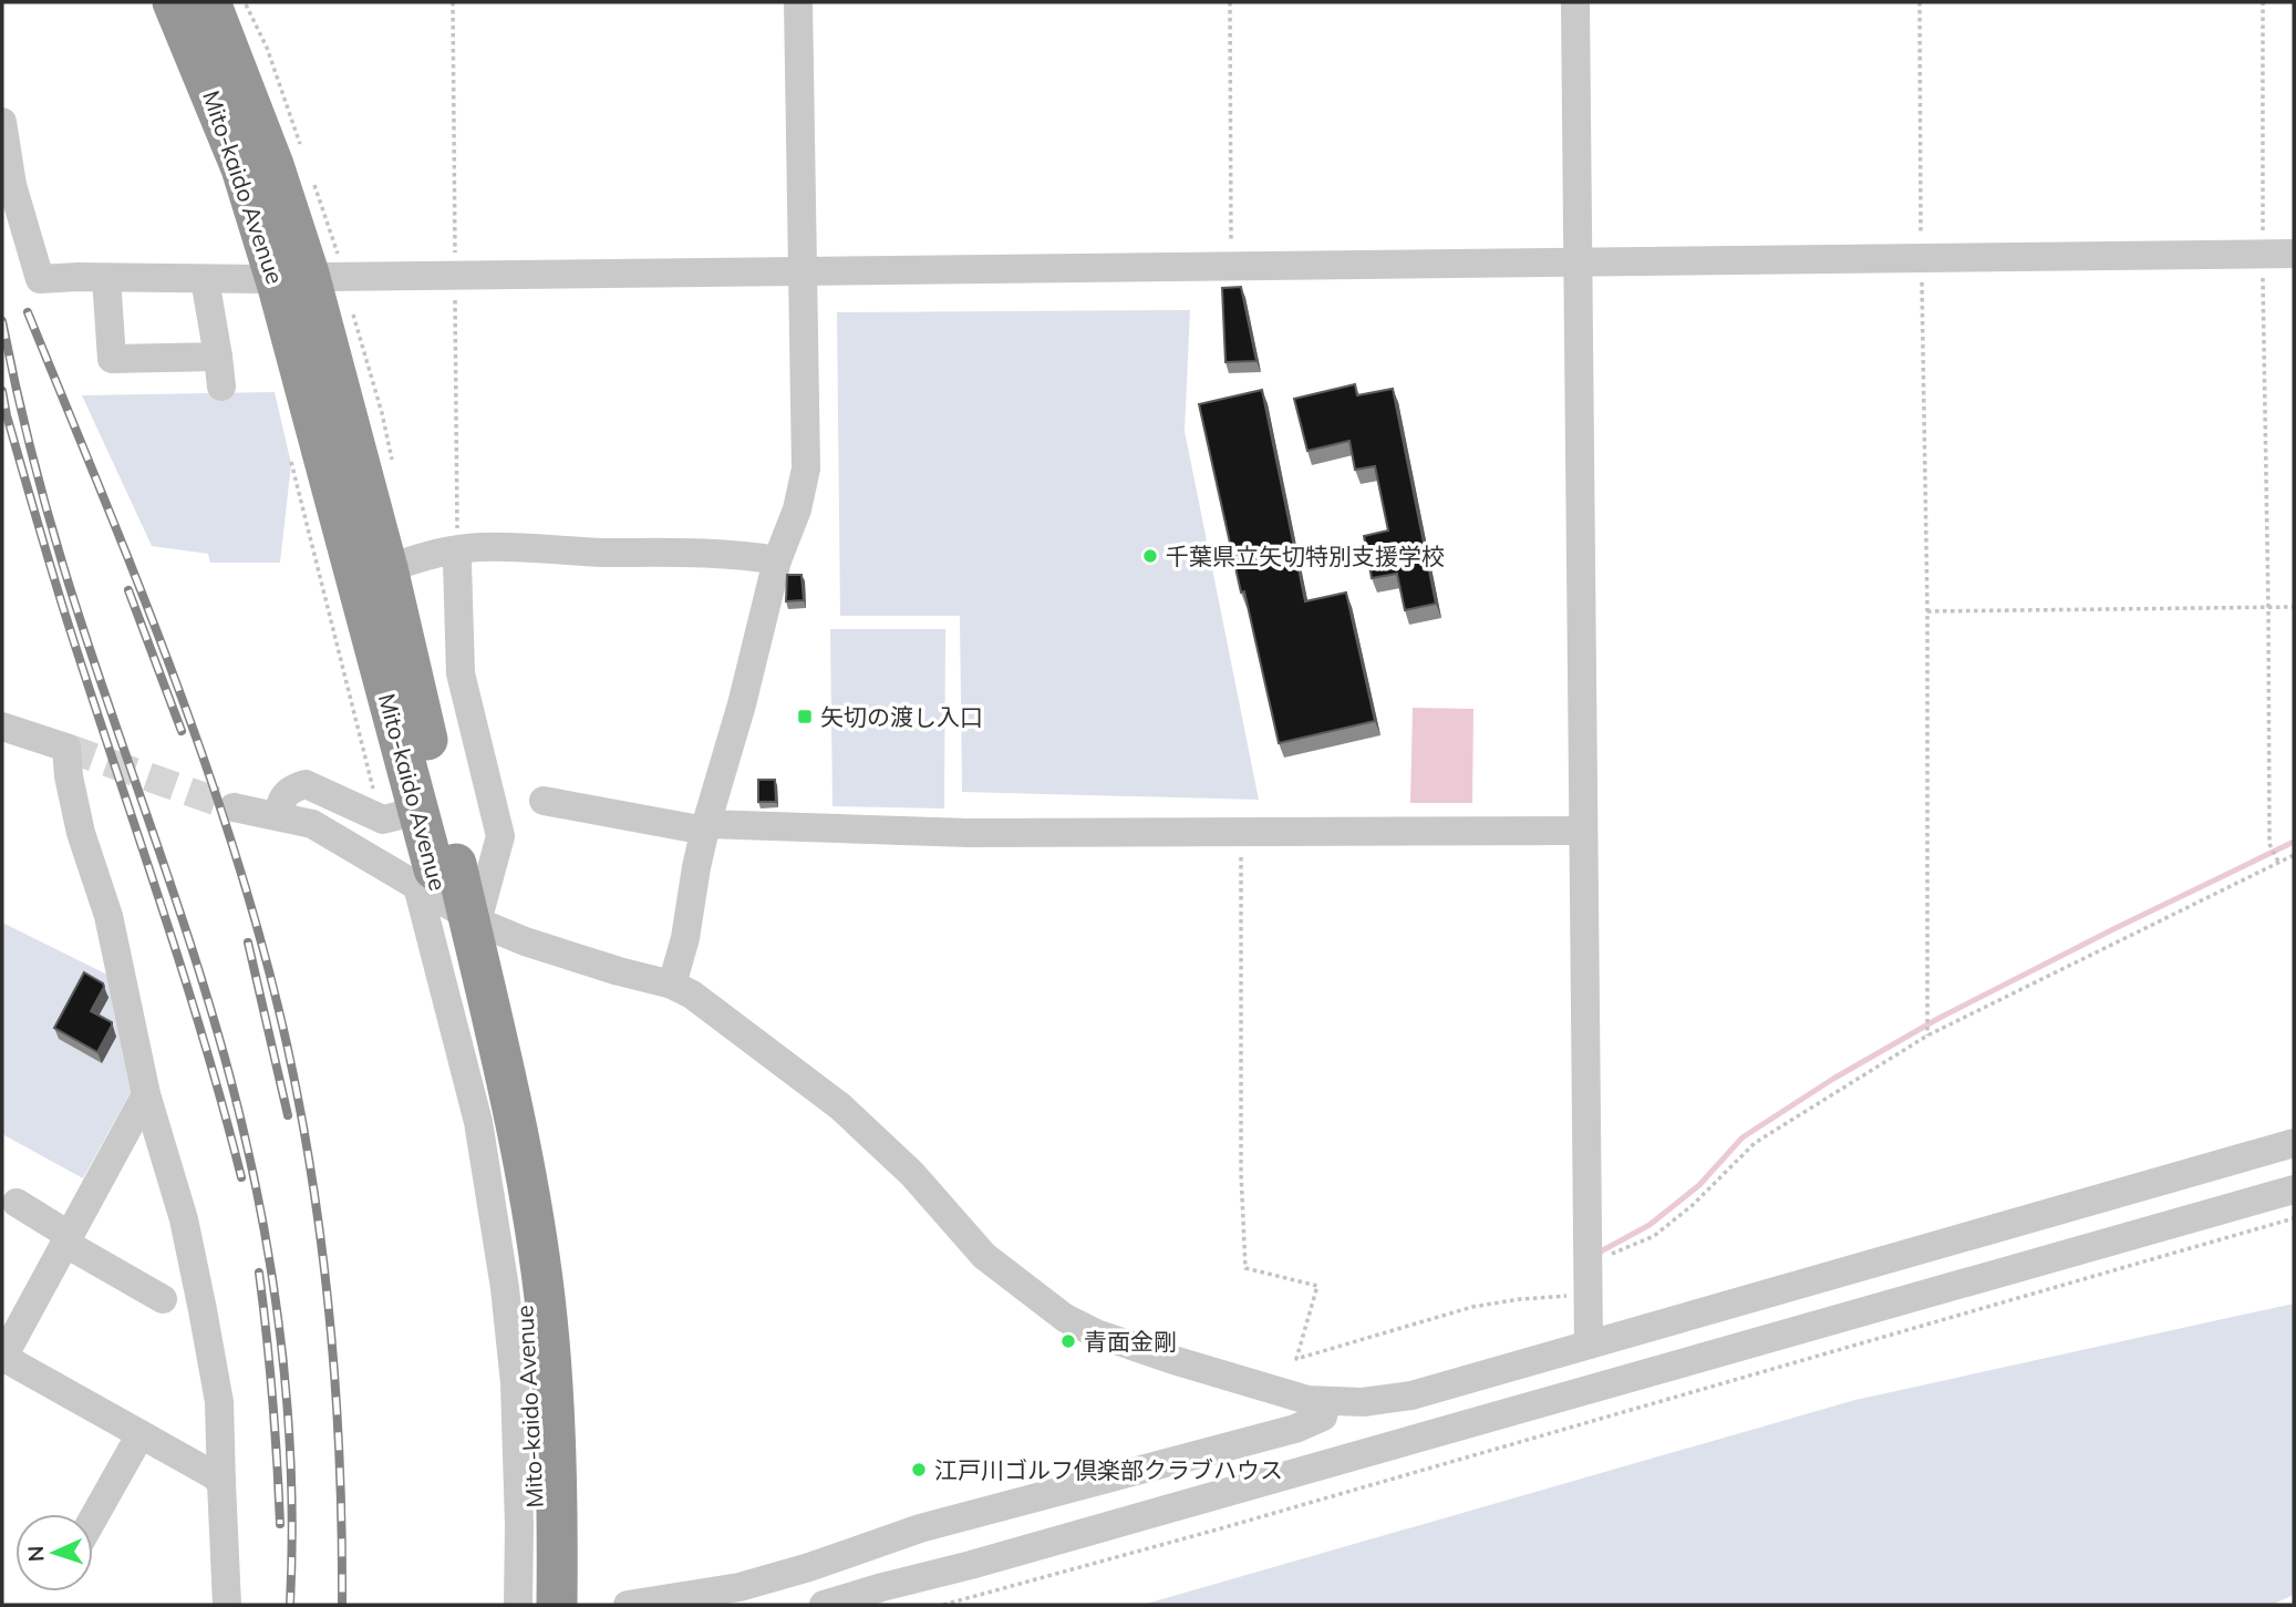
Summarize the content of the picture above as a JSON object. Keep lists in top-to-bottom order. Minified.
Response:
{"streets":{"highway":["Mito-kaido Avenue"]},"places":{"other":["千葉県立矢切特別支援学校","青面金剛","江戸川ゴルフ倶楽部クラブハウス"],"transit":["矢切の渡し入口"]},"north":"left"}
